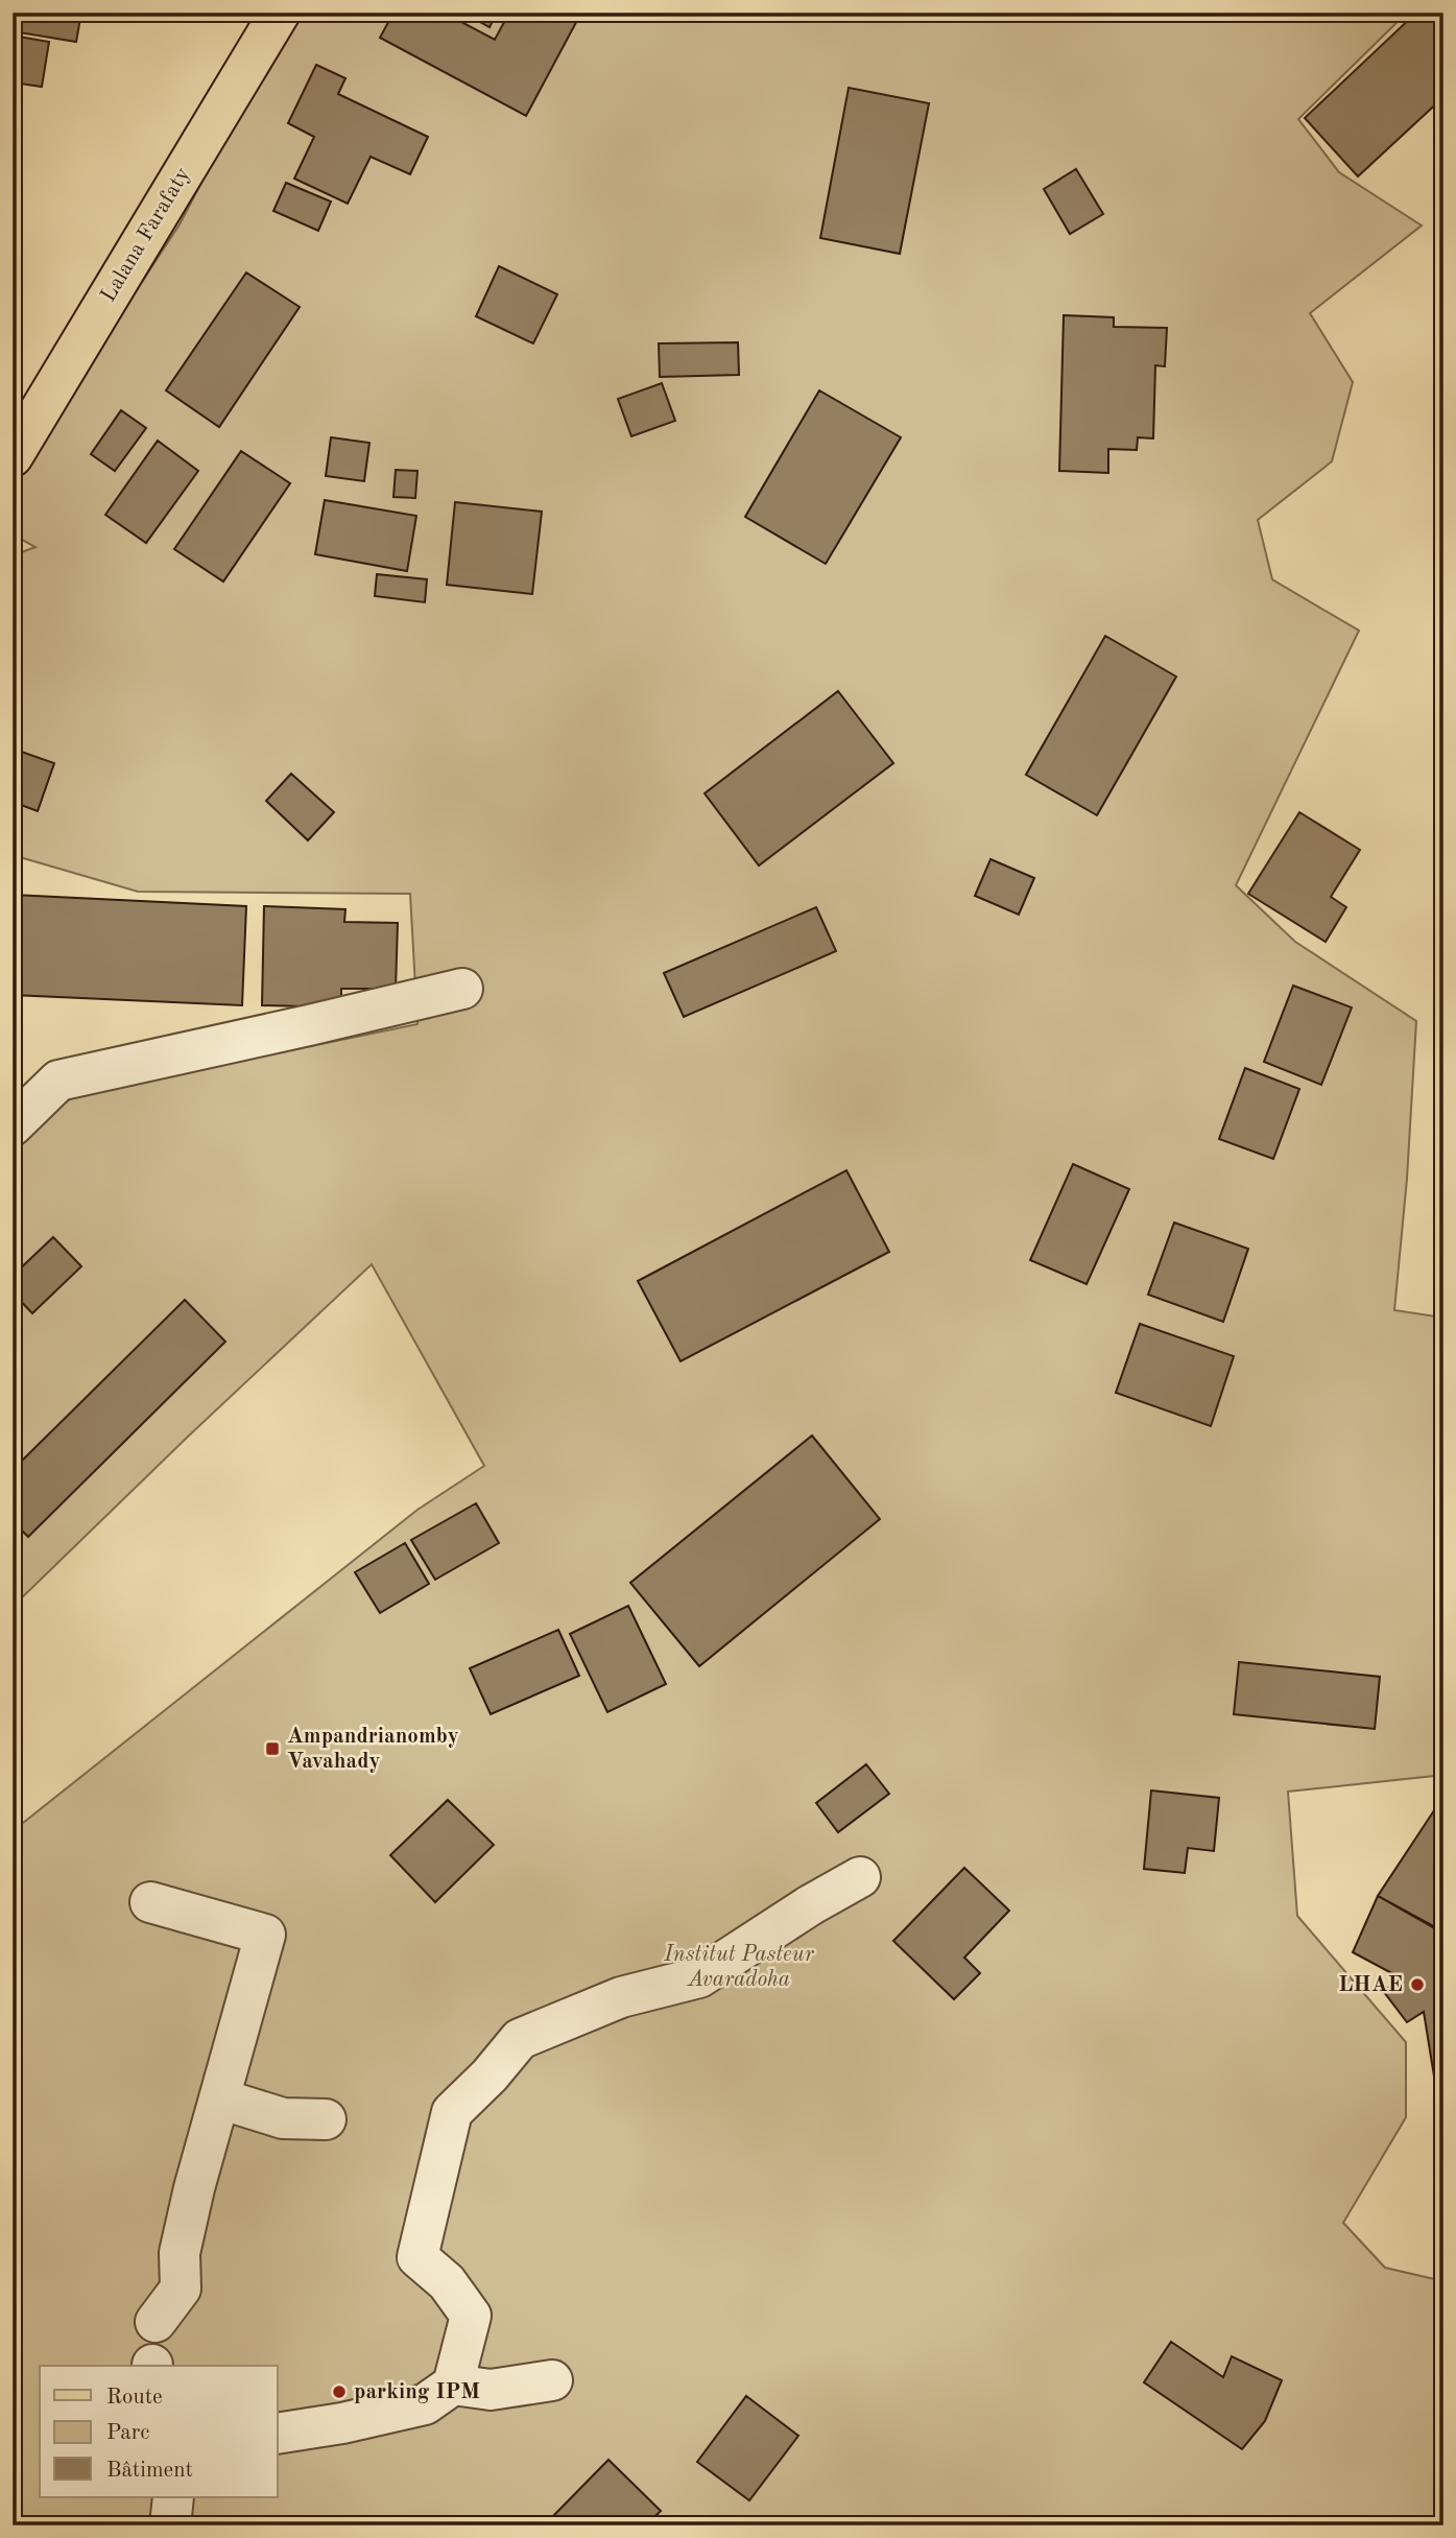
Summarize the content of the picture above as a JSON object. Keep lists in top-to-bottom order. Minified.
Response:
{"streets":{"main road":["Lalana Farafaty"]},"parks":["Institut Pasteur Avaradoha"],"places":{"transit":["Ampandrianomby Vavahady"],"other":["LHAE","parking IPM"]},"legend":["Route","Parc","Bâtiment"]}
